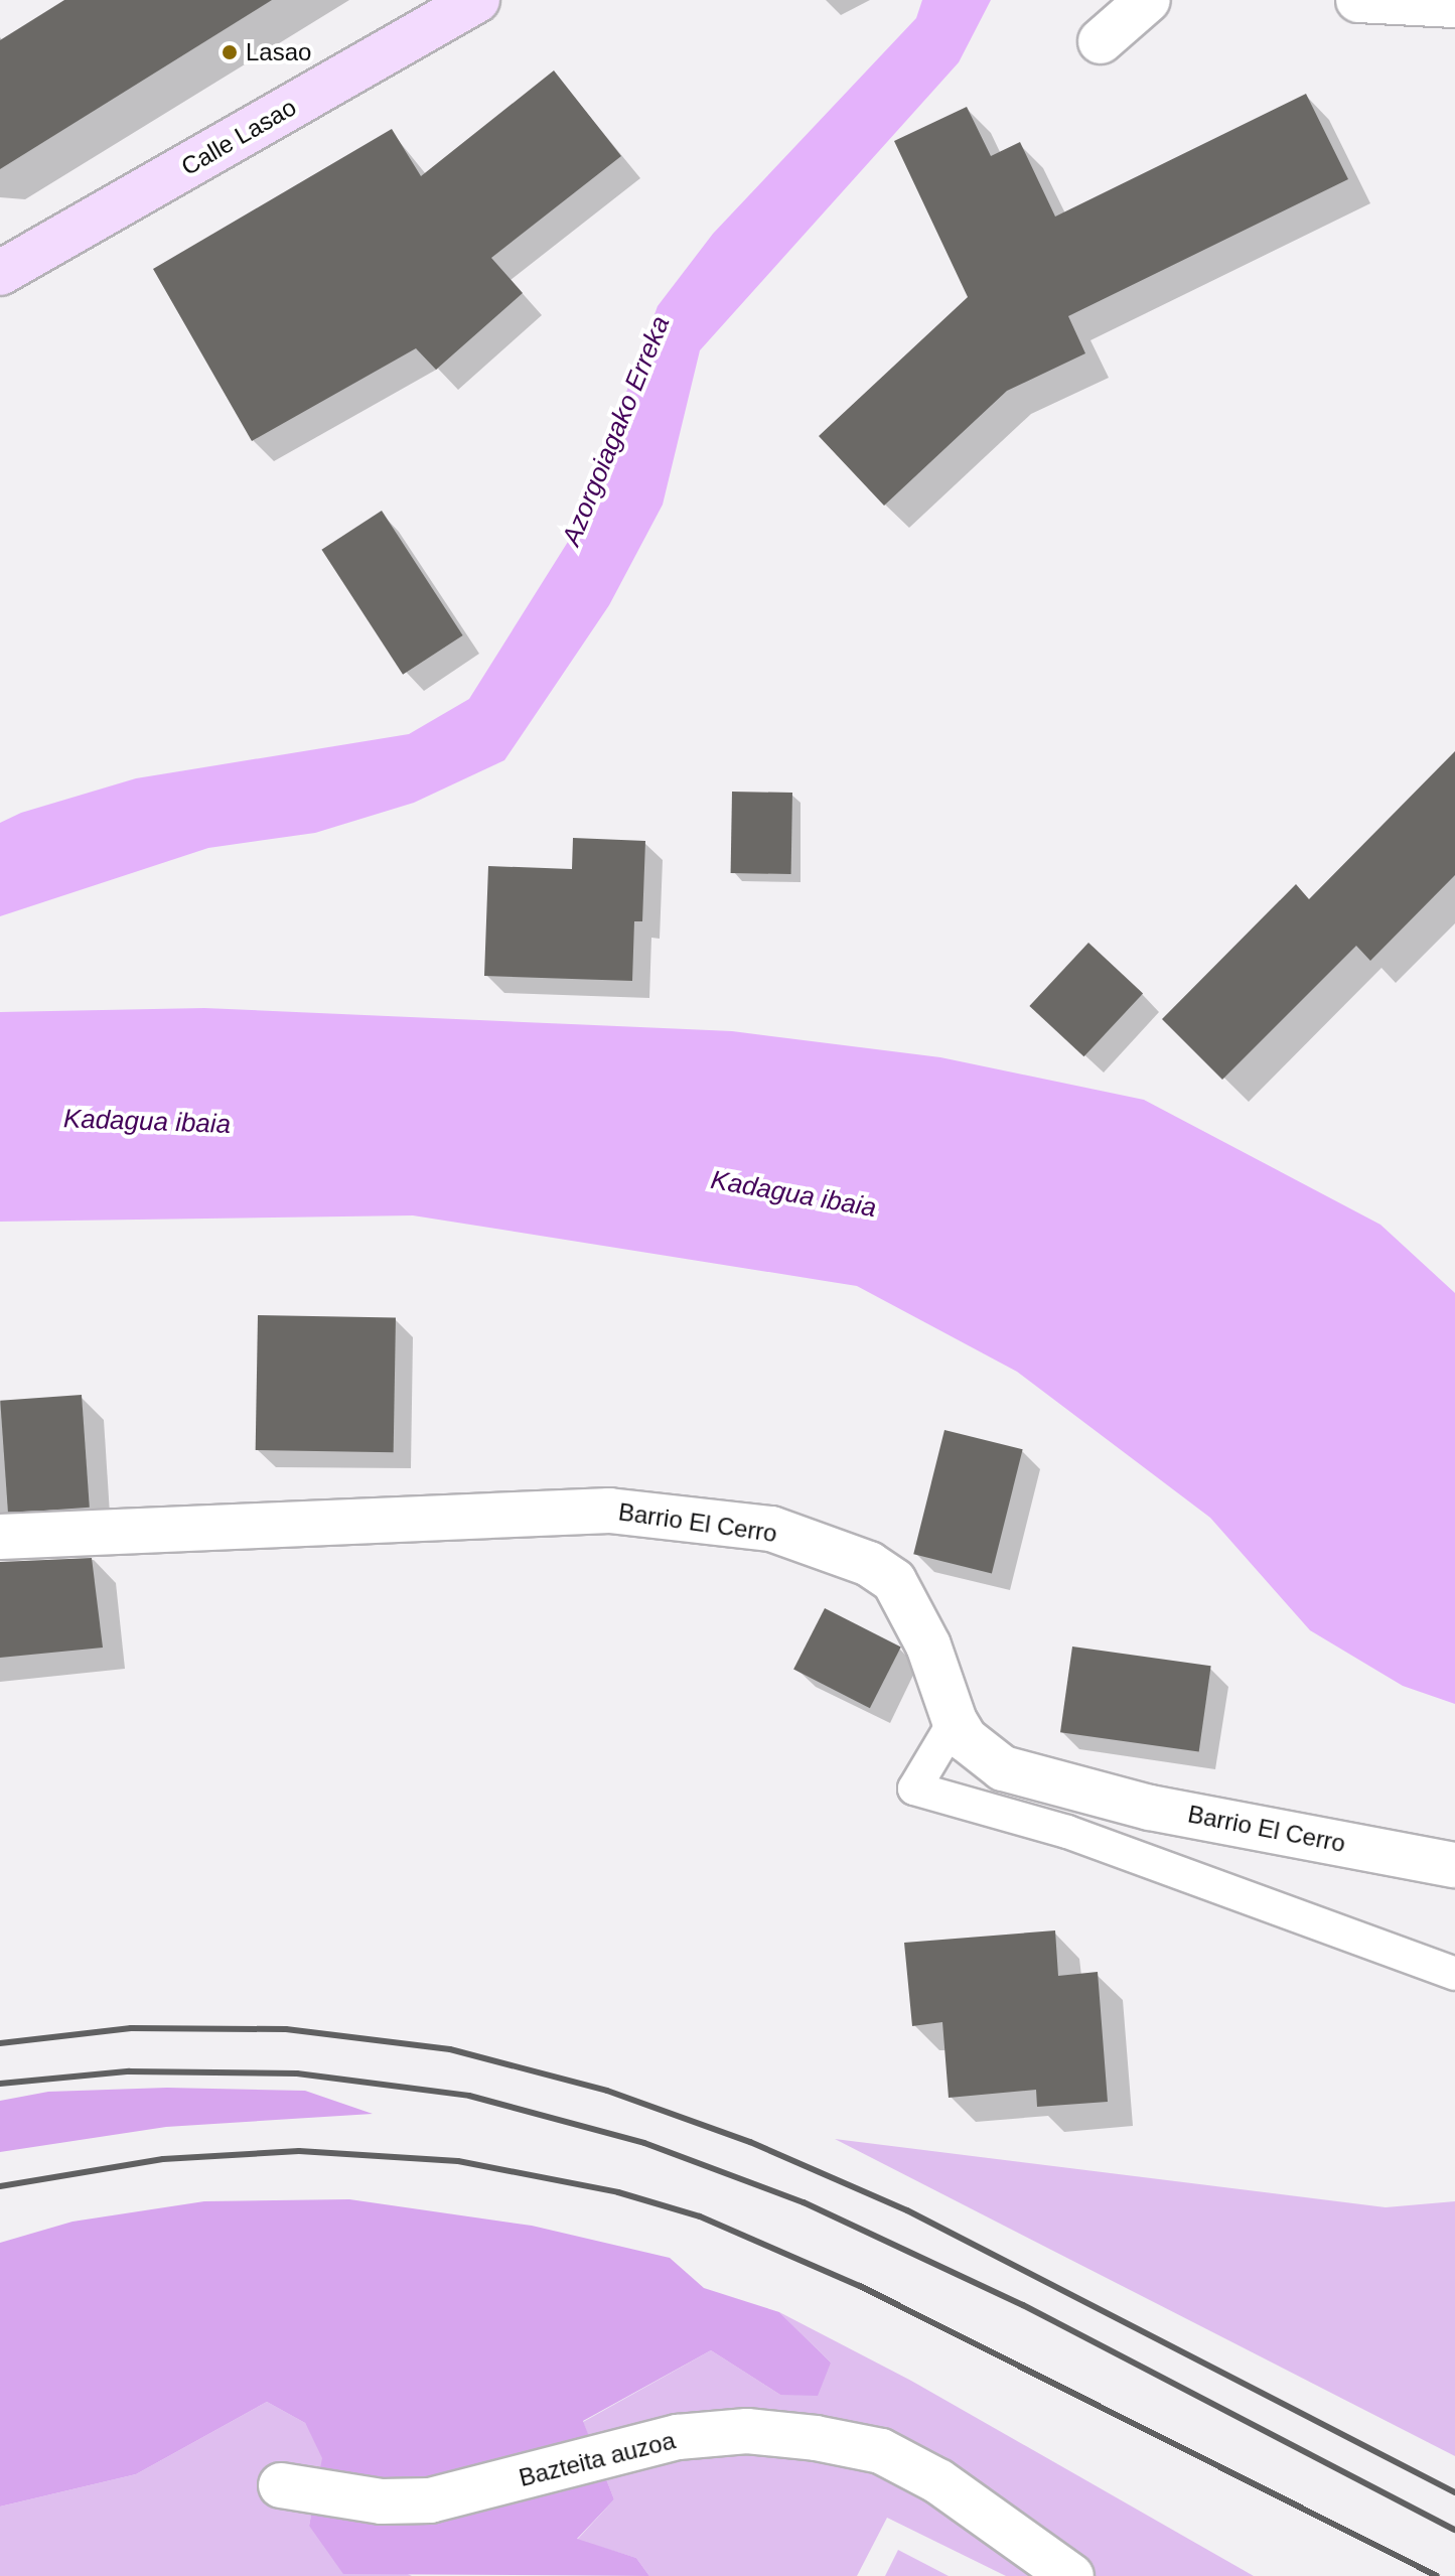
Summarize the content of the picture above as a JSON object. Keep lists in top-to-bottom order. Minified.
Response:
{"streets":{"street":["Calle Lasao","Barrio El Cerro","Bazteita auzoa"]},"water":["Azorgoiagako Erreka","Kadagua ibaia"],"places":["Lasao"]}
